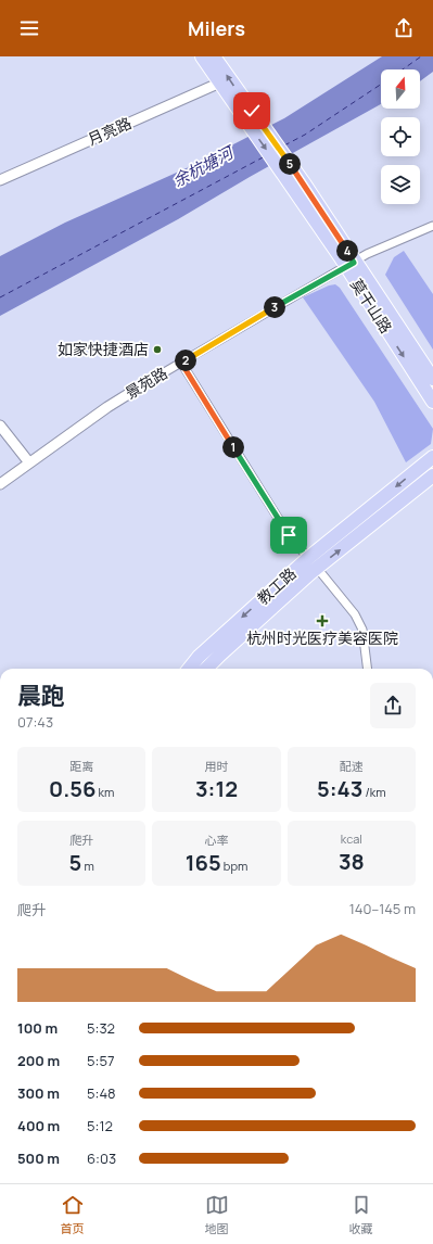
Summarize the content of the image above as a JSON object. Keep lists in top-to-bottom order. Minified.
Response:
{"streets":{"main road":["莫干山路","教工路"],"street":["月亮路","景苑路"]},"crossings":[["莫干山路","景苑路"]],"water":["余杭塘河"],"places":{"other":["如家快捷酒店"],"health":["杭州时光医疗美容医院"]},"north":"top","page":{"header":"Milers","pins":["5","4","3","2","1"],"heading":["晨跑","07:43"],"stats":[["距离","0.56 km"],["用时","3:12"],["配速","5:43 /km"],["爬升","5 m"],["心率","165 bpm"],["kcal","38"]],"chart":["爬升","140–145 m"],"list":[{"name":"100 m","note":"5:32"},{"name":"200 m","note":"5:57"},{"name":"300 m","note":"5:48"},{"name":"400 m","note":"5:12"},{"name":"500 m","note":"6:03"}],"tabs":["首页","地图","收藏"]}}
